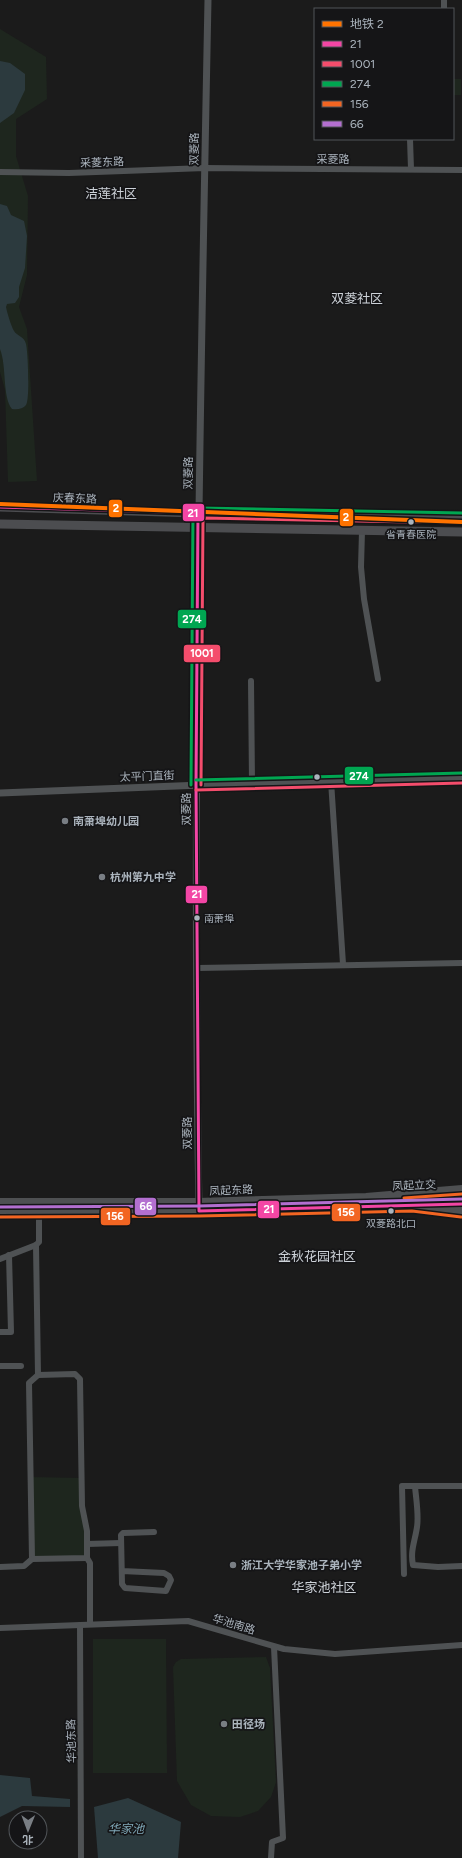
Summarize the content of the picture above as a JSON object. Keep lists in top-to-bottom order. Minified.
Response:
{"streets":{"main road":["庆春东路","凤起立交","凤起东路"],"street":["双菱路","采菱路","采菱东路","太平门直街","华池南路","华池东路"]},"crossings":[["双菱路","采菱路"],["双菱路","采菱东路"],["双菱路","庆春东路"],["双菱路","太平门直街"],["双菱路","凤起东路"],["采菱路","采菱东路"],["凤起立交","凤起东路"],["华池南路","华池东路"]],"districts":["洁莲社区","双菱社区","金秋花园社区","华家池社区"],"water":["华家池"],"places":["省青春医院","南萧埠幼儿园","杭州第九中学","南萧埠","双菱路北口","浙江大学华家池子弟小学","田径场"],"lines":["metro line 2","transit line 21","transit line 274","transit line 1001","transit line 156","transit line 66"],"legend":["地铁 2","21","1001","274","156","66"],"north":"bottom"}
